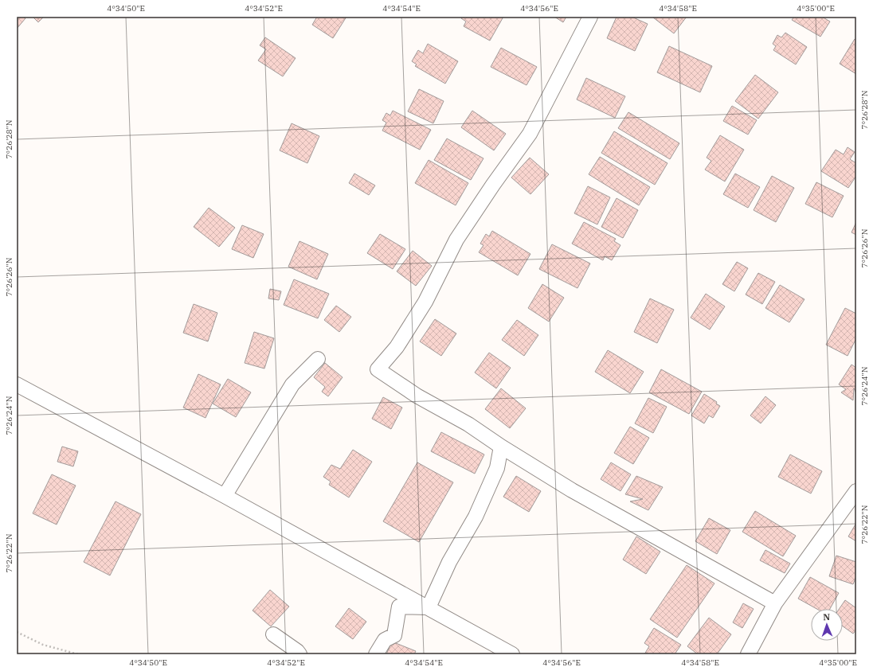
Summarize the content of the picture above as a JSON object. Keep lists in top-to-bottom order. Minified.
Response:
{"north":"top","coordinates":["4°34'50\"E","4°34'52\"E","4°34'54\"E","4°34'56\"E","4°34'58\"E","4°35'00\"E","7°26'28\"N","7°26'26\"N","7°26'24\"N","7°26'22\"N"]}
